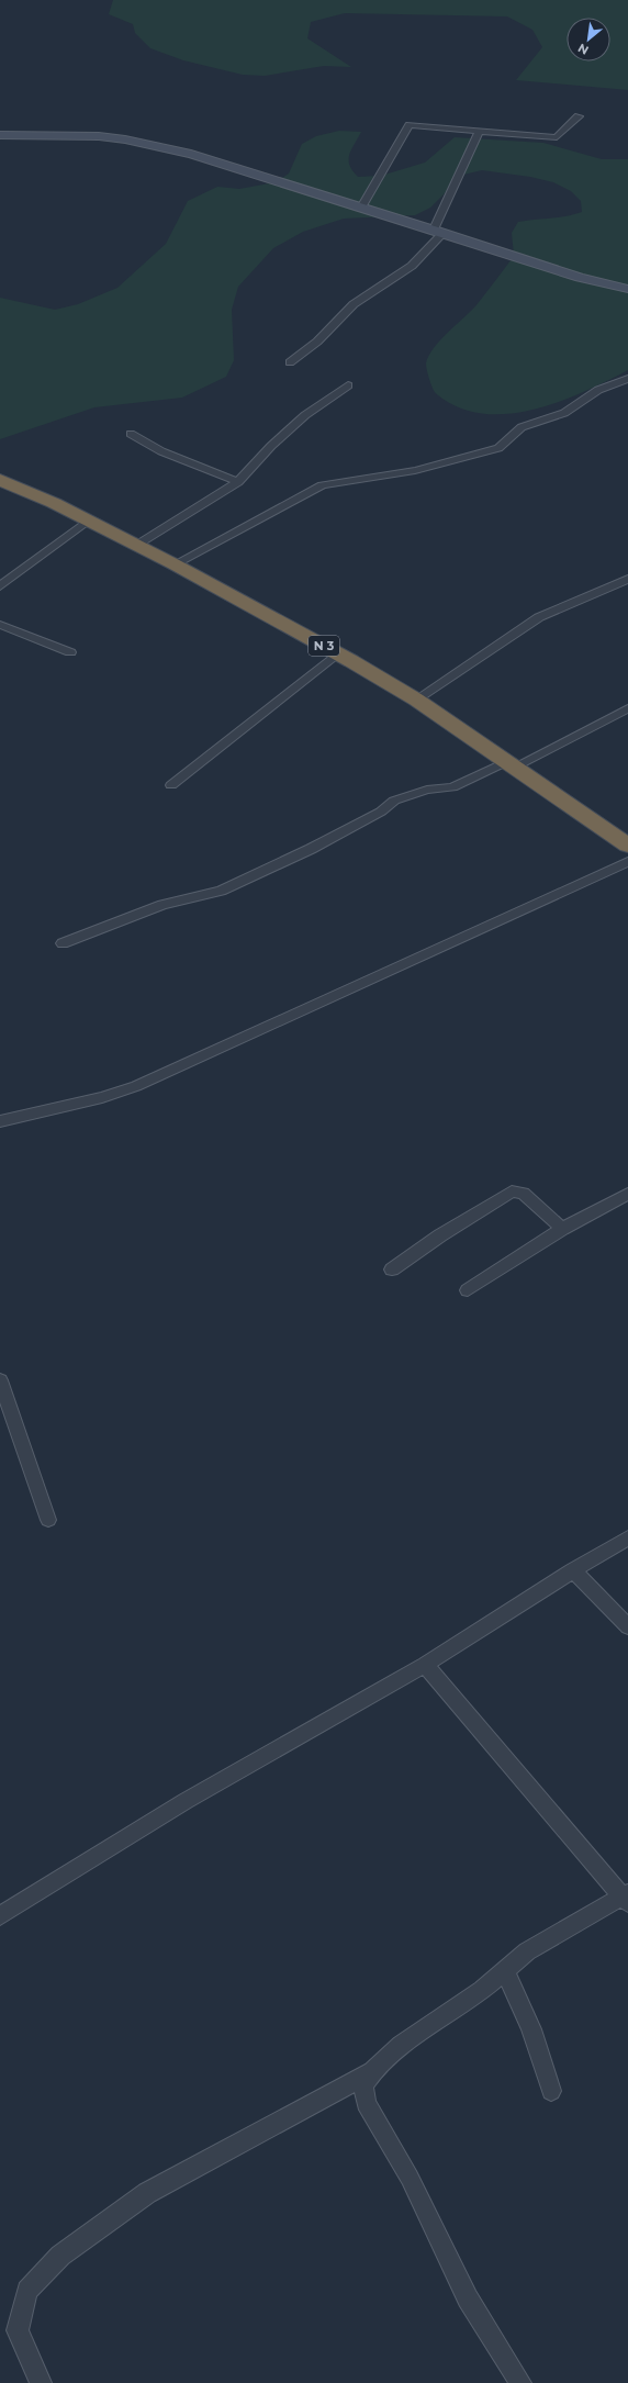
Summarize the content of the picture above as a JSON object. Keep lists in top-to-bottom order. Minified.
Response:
{"streets":{"highway":["N 3"]},"north":"bottom left"}
